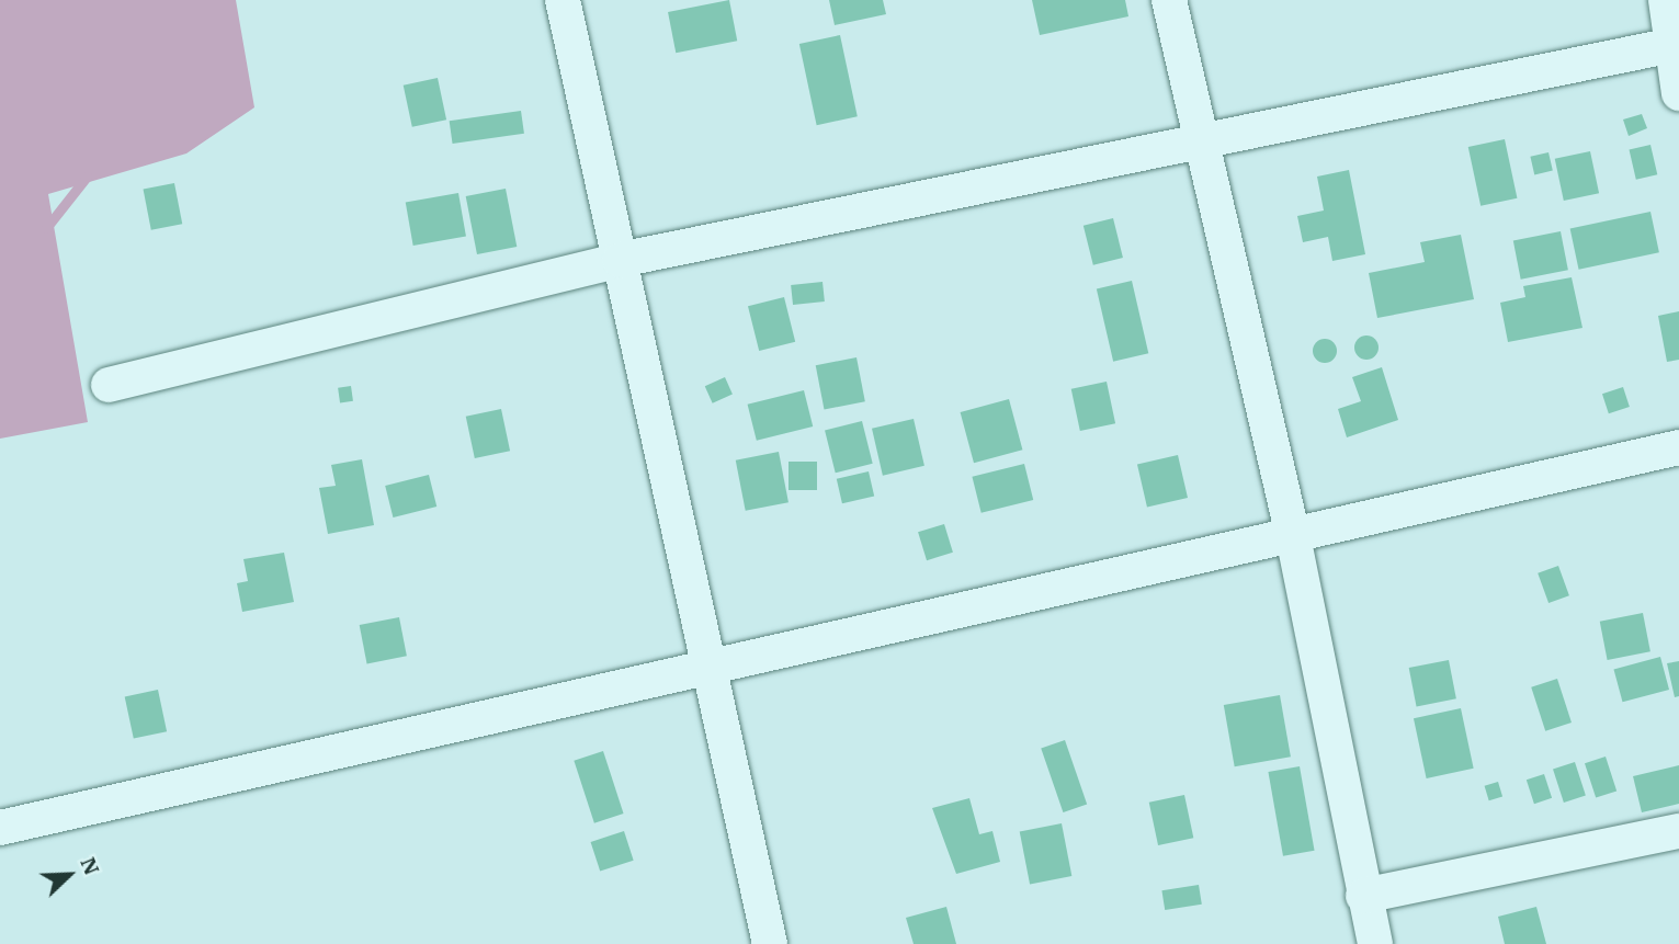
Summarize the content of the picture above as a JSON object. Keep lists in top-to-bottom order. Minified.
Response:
{"north":"top right"}
